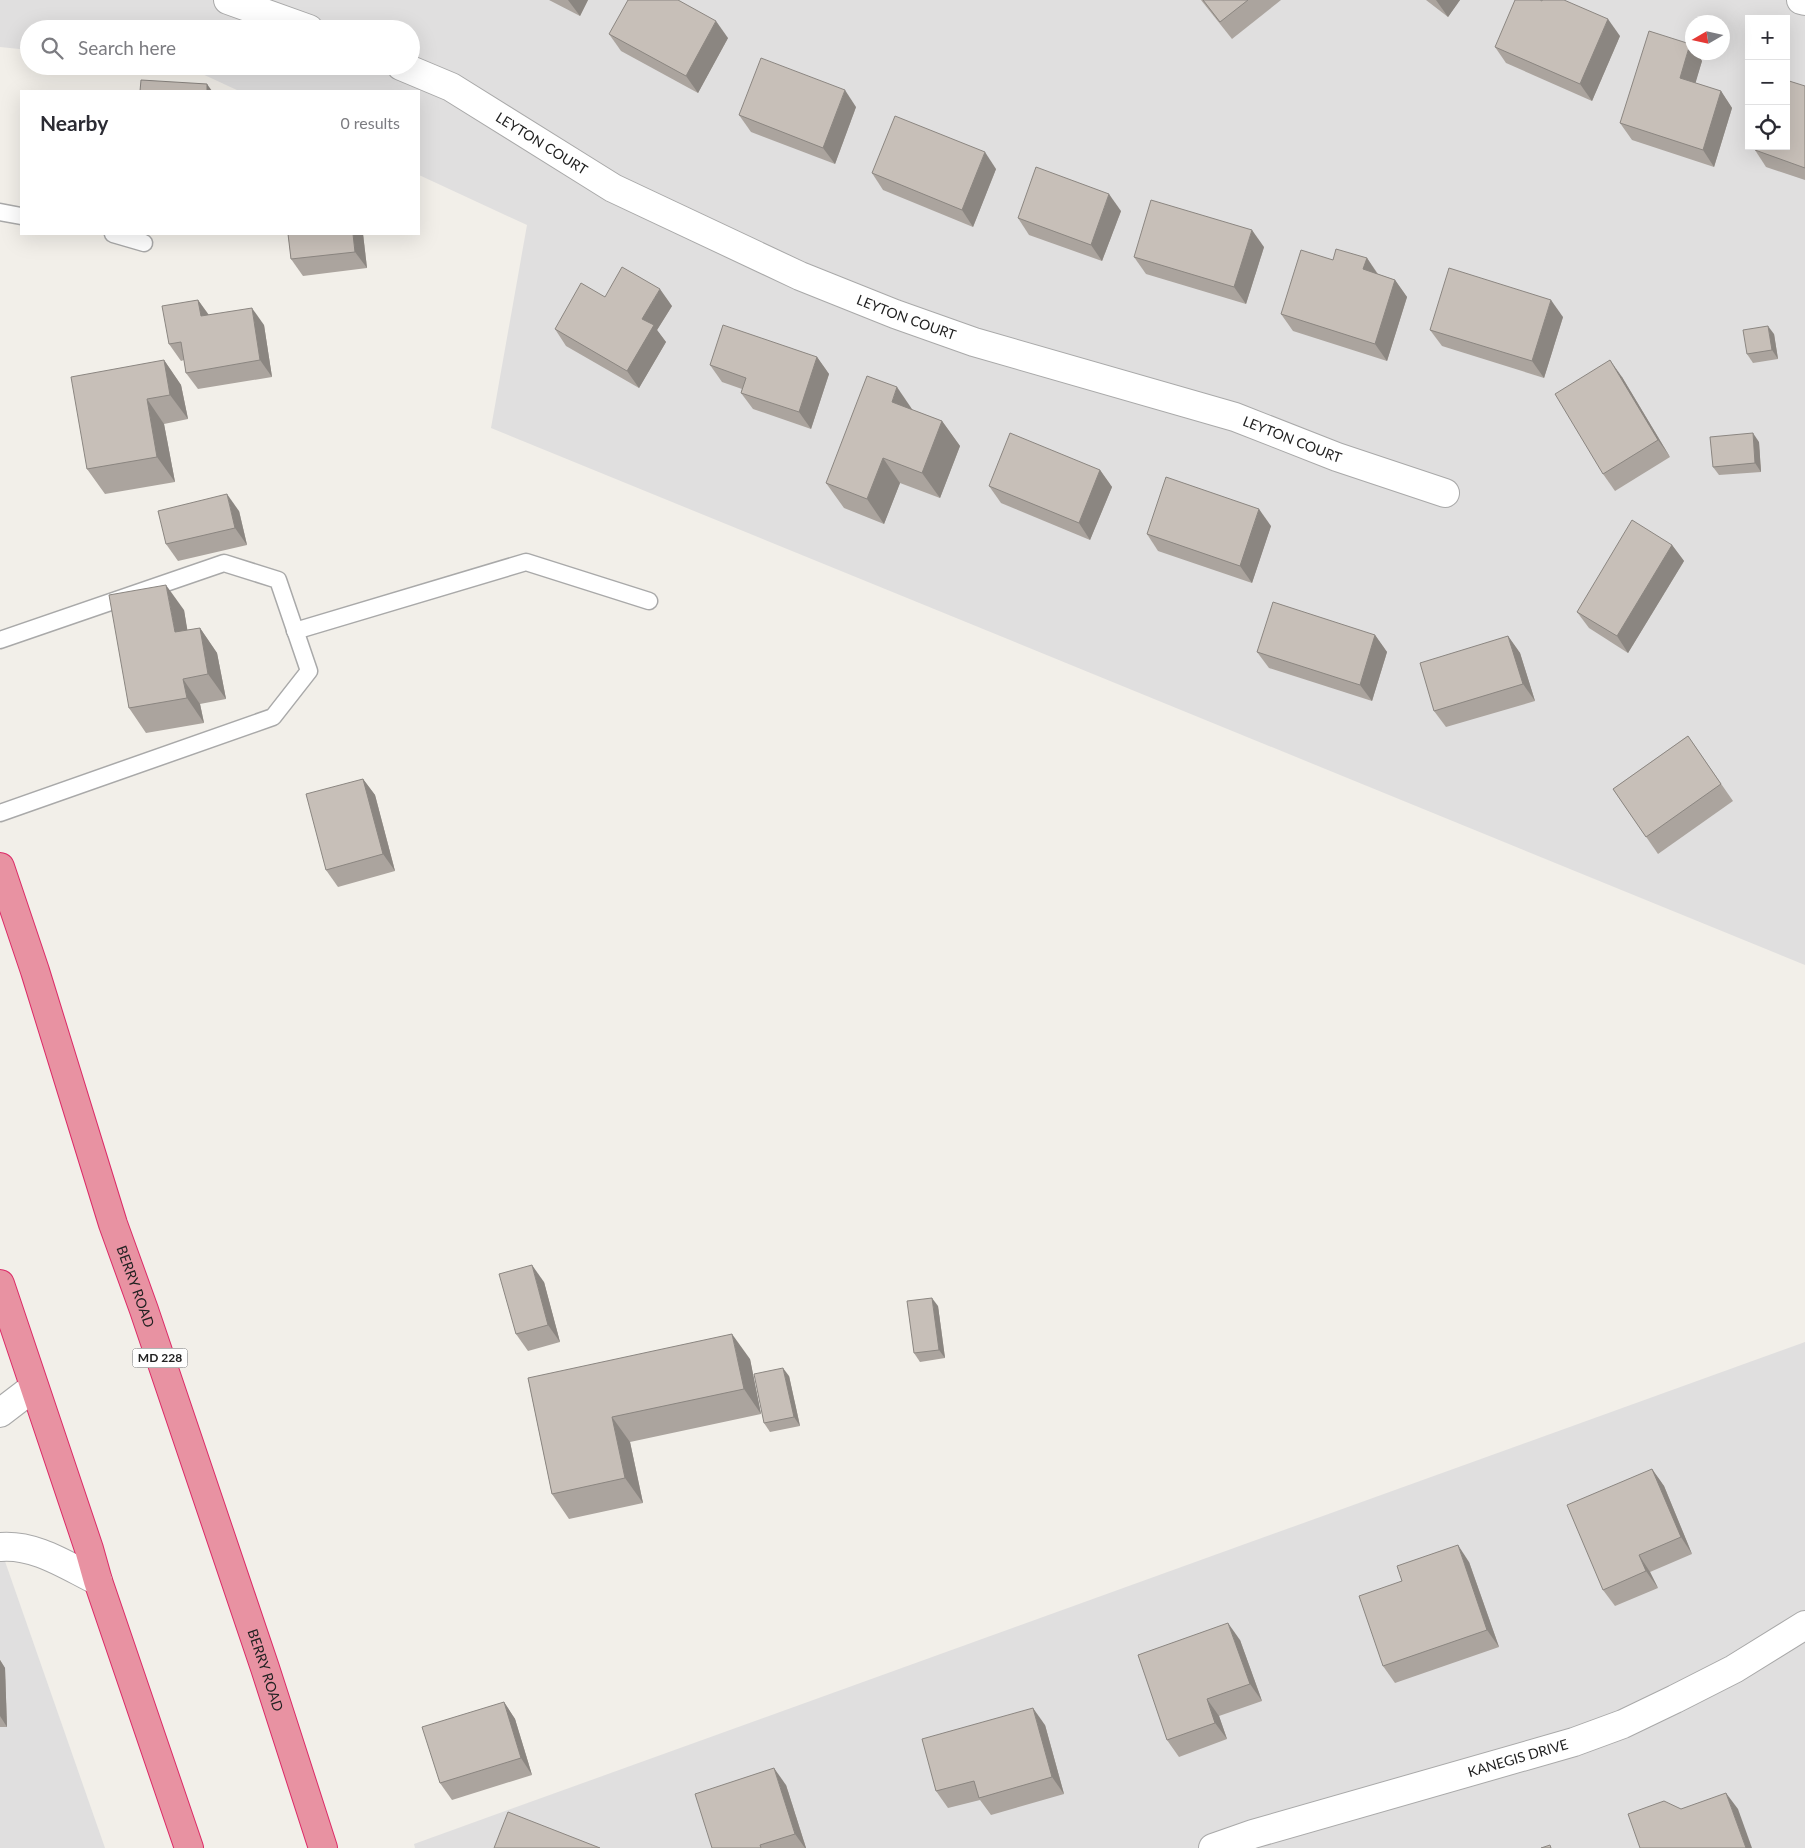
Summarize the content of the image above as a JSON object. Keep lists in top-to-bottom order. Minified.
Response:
{"streets":{"highway":["BERRY ROAD","MD 228"],"street":["LEYTON COURT","KANEGIS DRIVE"]},"north":"left","page":{"map_buttons":["+","−"],"search":"Search here","heading":["Nearby","0 results"]}}
